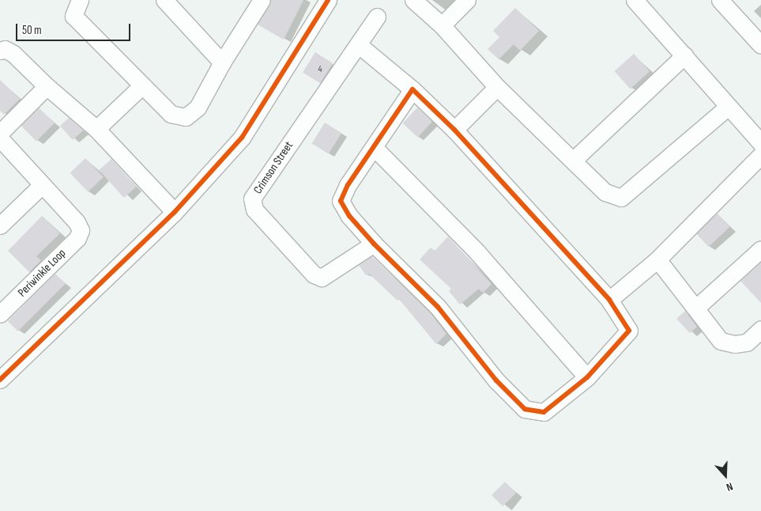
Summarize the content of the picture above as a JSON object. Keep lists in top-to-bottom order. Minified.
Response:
{"streets":{"street":["Crimson Street","Periwinkle Loop"]},"house_numbers":["4"],"scale_bar":"50 m","north":"bottom"}
